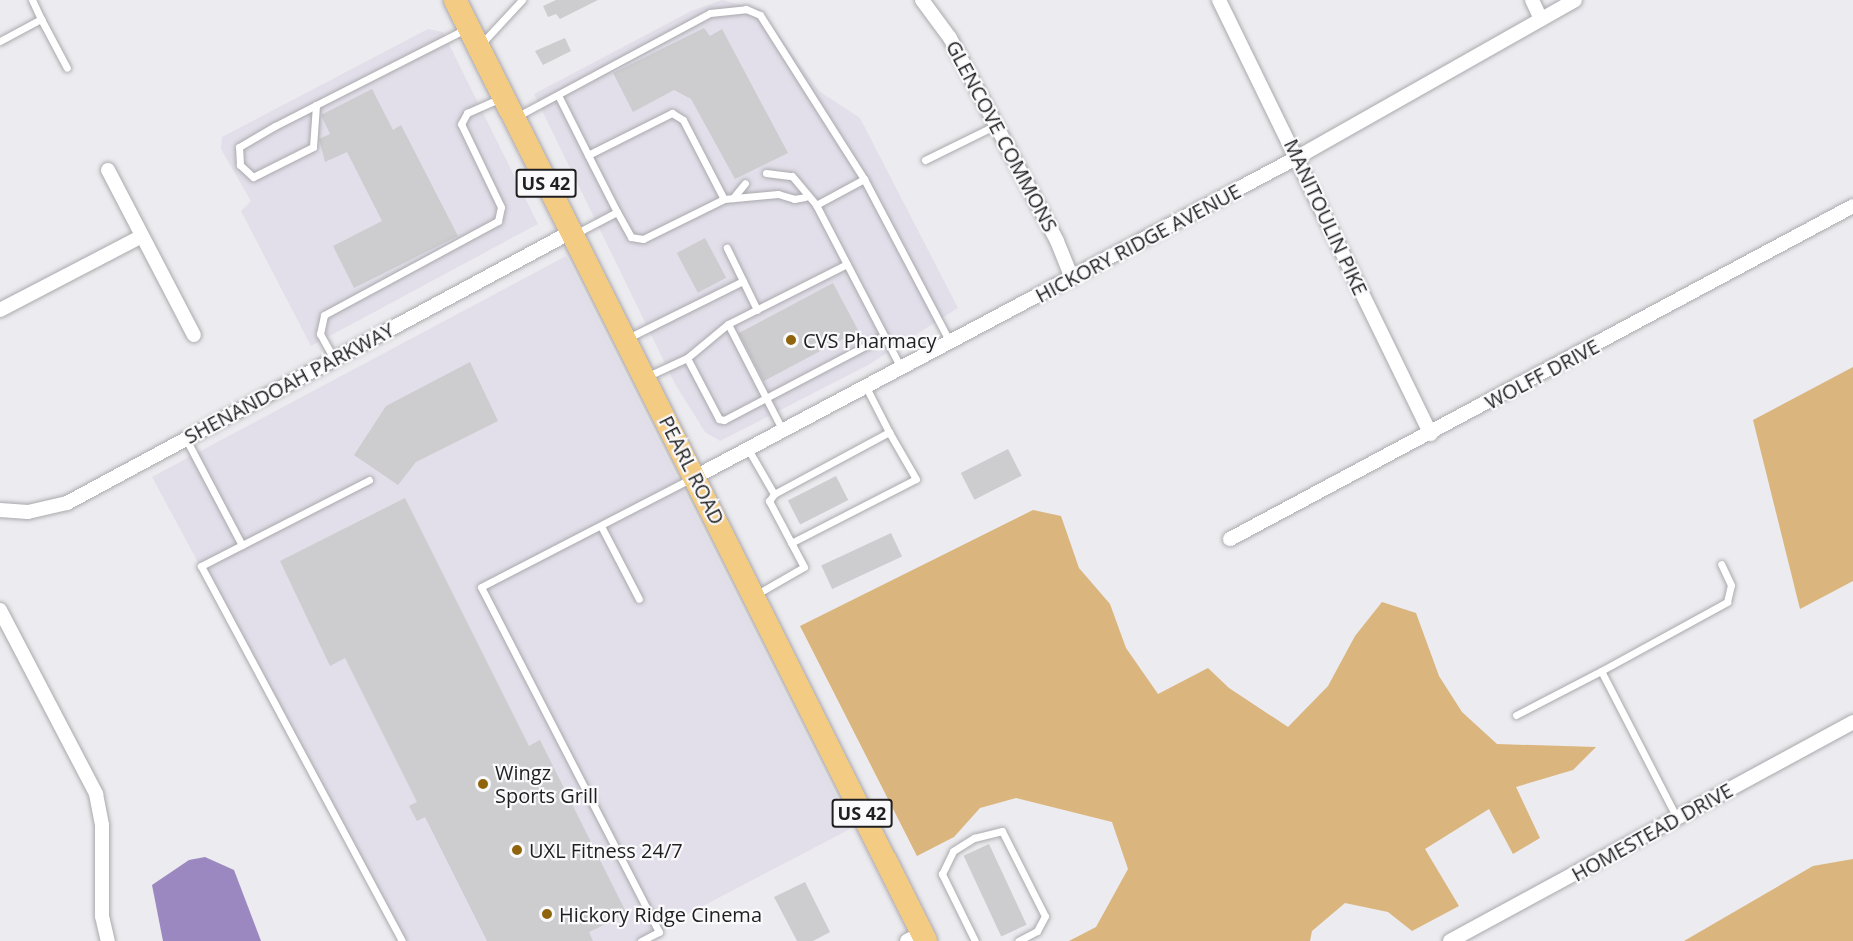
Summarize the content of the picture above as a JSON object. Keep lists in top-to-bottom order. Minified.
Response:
{"streets":{"main road":["US 42","PEARL ROAD"],"street":["GLENCOVE COMMONS","MANITOULIN PIKE","HICKORY RIDGE AVENUE","WOLFF DRIVE","SHENANDOAH PARKWAY","HOMESTEAD DRIVE"]},"crossings":[["GLENCOVE COMMONS","HICKORY RIDGE AVENUE"],["MANITOULIN PIKE","HICKORY RIDGE AVENUE"],["MANITOULIN PIKE","WOLFF DRIVE"],["HICKORY RIDGE AVENUE","PEARL ROAD"],["SHENANDOAH PARKWAY","PEARL ROAD"]],"places":["CVS Pharmacy","Wingz Sports Grill","UXL Fitness 24/7","Hickory Ridge Cinema"]}
